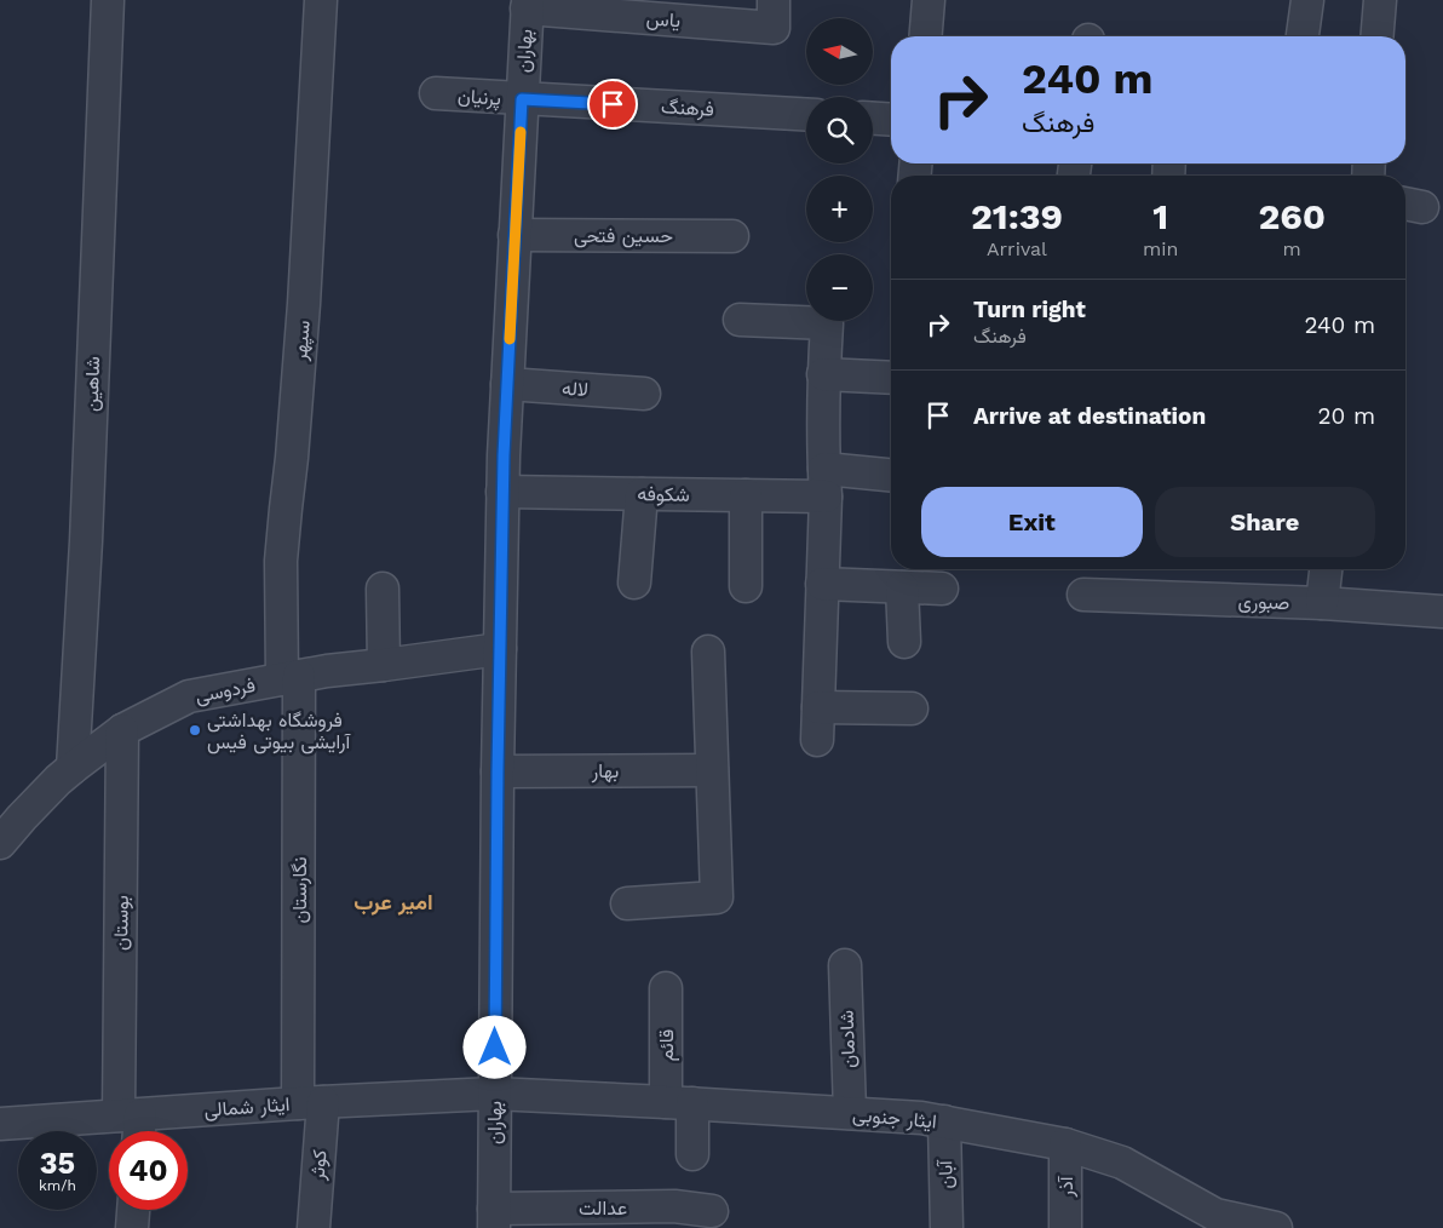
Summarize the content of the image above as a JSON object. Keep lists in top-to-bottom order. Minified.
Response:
{"streets":{"street":["یاس","بهاران","پرنیان","فرهنگ","حسین فتحی","سپهر","شاهین","لاله","شکوفه","صبوری","فردوسی","بهار","نگارستان","بوستان","شادمان","قائم","ایثار شمالی","ایثار جنوبی","کوثر","آبان","آذر","عدالت"]},"crossings":[["یاس","بهاران"],["بهاران","پرنیان"],["بهاران","فرهنگ"],["بهاران","حسین فتحی"],["بهاران","لاله"],["بهاران","شکوفه"],["بهاران","فردوسی"],["بهاران","بهار"],["بهاران","ایثار شمالی"],["بهاران","ایثار جنوبی"],["بهاران","عدالت"],["پرنیان","فرهنگ"],["سپهر","فردوسی"],["سپهر","نگارستان"],["شاهین","فردوسی"],["فردوسی","نگارستان"],["فردوسی","بوستان"],["نگارستان","ایثار شمالی"],["نگارستان","کوثر"],["بوستان","ایثار شمالی"],["شادمان","ایثار جنوبی"],["قائم","ایثار جنوبی"],["ایثار شمالی","ایثار جنوبی"],["ایثار شمالی","کوثر"],["ایثار جنوبی","آبان"],["ایثار جنوبی","آذر"]],"districts":["امیر عرب"],"places":["فروشگاه بهداشتی آرایشی بیوتی فیس"],"north":"left","page":{"map_buttons":["+","−"],"turn":["240 m","فرهنگ"],"eta":["21:39","Arrival","1","min","260","m"],"list":[{"name":"Turn right","note":"فرهنگ","value":"240 m"},{"name":"Arrive at destination","value":"20 m"}],"buttons":["Exit","Share"],"speed":"35 km/h","limit":"40"}}
